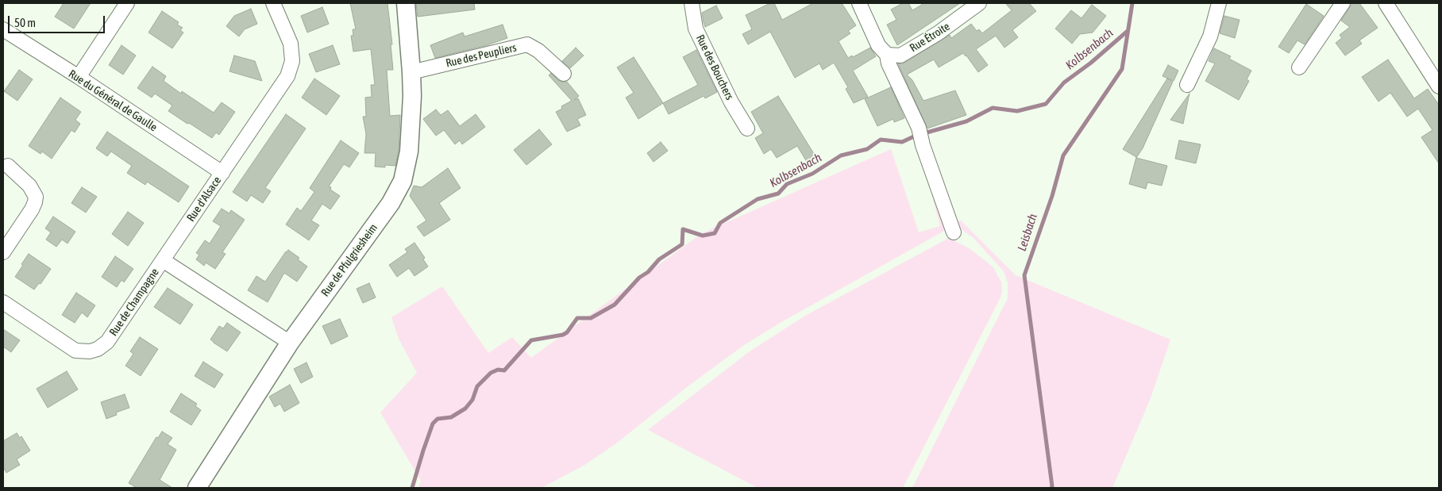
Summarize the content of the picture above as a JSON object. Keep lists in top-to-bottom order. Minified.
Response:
{"streets":{"main road":["Rue de Pfulgriesheim"],"street":["Rue Étroite","Rue des Peupliers","Rue des Bouchers","Rue du Général de Gaulle","Rue d'Alsace","Rue de Champagne"]},"crossings":[["Rue des Peupliers","Rue de Pfulgriesheim"],["Rue du Général de Gaulle","Rue d'Alsace"],["Rue d'Alsace","Rue de Champagne"]],"water":["Kolbsenbach","Leisbach"],"scale_bar":"50 m"}
